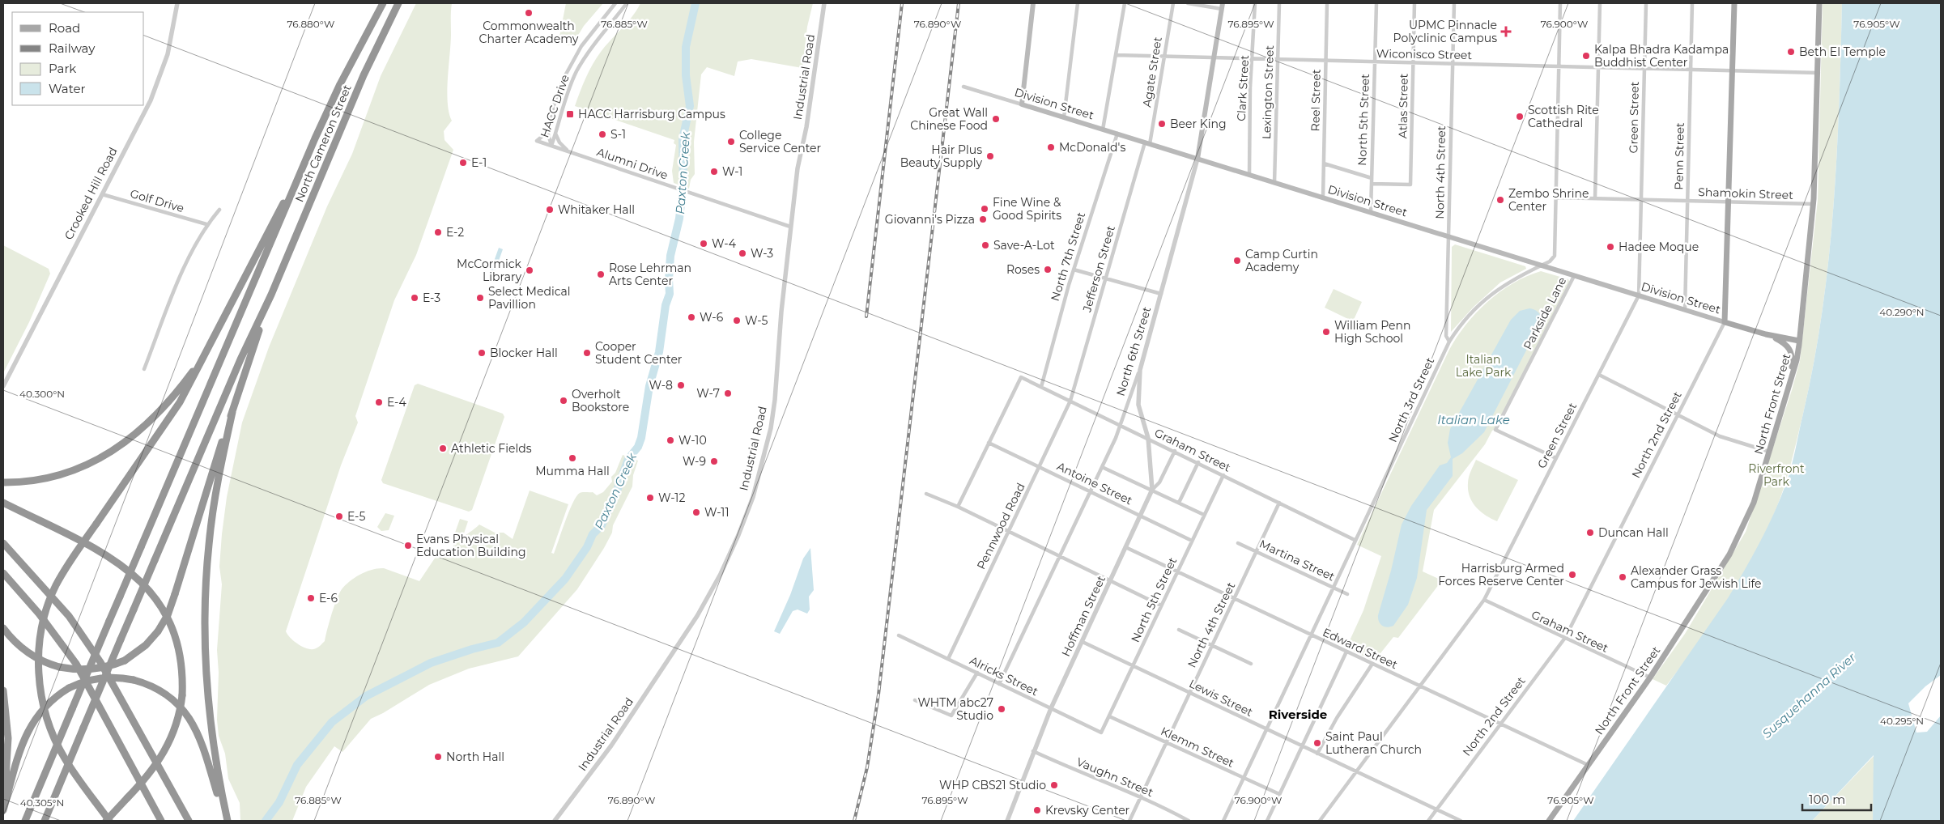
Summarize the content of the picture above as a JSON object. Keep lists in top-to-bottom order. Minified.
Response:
{"streets":{"highway":["North Cameron Street"],"main road":["Division Street","North 6th Street","North Front Street","North 2nd Street"],"street":["Wiconisco Street","Agate Street","Industrial Road","Clark Street","Lexington Street","Reel Street","HACC Drive","Atlas Street","Green Street","North 5th Street","Penn Street","Alumni Drive","North 4th Street","Crooked Hill Road","Shamokin Street","Golf Drive","North 7th Street","Jefferson Street","Parkside Lane","North 3rd Street","Graham Street","Antoine Street","Pennwood Road","Martina Street","Hoffman Street","Edward Street","Alricks Street","Lewis Street","Klemm Street","Vaughn Street"]},"crossings":[["Wiconisco Street","Agate Street"],["Wiconisco Street","Clark Street"],["Wiconisco Street","Lexington Street"],["Wiconisco Street","Reel Street"],["Wiconisco Street","Atlas Street"],["Wiconisco Street","Green Street"],["Wiconisco Street","North 5th Street"],["Wiconisco Street","Penn Street"],["Wiconisco Street","North 4th Street"],["Wiconisco Street","North 6th Street"],["Wiconisco Street","North 3rd Street"],["Wiconisco Street","North Front Street"],["Wiconisco Street","North 2nd Street"],["Agate Street","Division Street"],["Agate Street","Jefferson Street"],["Industrial Road","Alumni Drive"],["Clark Street","Division Street"],["Lexington Street","Division Street"],["Reel Street","Division Street"],["Division Street","Green Street"],["Division Street","North 5th Street"],["Division Street","Penn Street"],["Division Street","North 4th Street"],["Division Street","North 7th Street"],["Division Street","Jefferson Street"],["Division Street","Parkside Lane"],["Division Street","North 6th Street"],["Division Street","North 3rd Street"],["Division Street","North Front Street"],["Division Street","North 2nd Street"],["HACC Drive","Alumni Drive"],["Atlas Street","North 5th Street"],["Green Street","Shamokin Street"],["Green Street","Parkside Lane"],["Green Street","Graham Street"],["Green Street","Edward Street"],["Green Street","Lewis Street"],["North 5th Street","Graham Street"],["North 5th Street","Antoine Street"],["North 5th Street","Edward Street"],["North 5th Street","Alricks Street"],["North 5th Street","Lewis Street"],["North 5th Street","Klemm Street"],["Penn Street","Shamokin Street"],["North 4th Street","North 3rd Street"],["North 4th Street","Graham Street"],["North 4th Street","Martina Street"],["North 4th Street","Edward Street"],["North 4th Street","Lewis Street"],["North 4th Street","Klemm Street"],["North 4th Street","Vaughn Street"],["Crooked Hill Road","Golf Drive"],["Shamokin Street","North 3rd Street"],["Shamokin Street","North Front Street"],["Shamokin Street","North 2nd Street"],["North 7th Street","Graham Street"],["Jefferson Street","Graham Street"],["Jefferson Street","Pennwood Road"],["North 6th Street","Graham Street"],["North 6th Street","Antoine Street"],["North 6th Street","Hoffman Street"],["North 6th Street","Alricks Street"],["North 3rd Street","Graham Street"],["North 3rd Street","Martina Street"],["North 3rd Street","Edward Street"],["North 3rd Street","Lewis Street"],["North 3rd Street","Klemm Street"],["North Front Street","Graham Street"],["North Front Street","Edward Street"],["North 2nd Street","Graham Street"],["North 2nd Street","Edward Street"],["North 2nd Street","Lewis Street"],["Graham Street","Antoine Street"],["Graham Street","Pennwood Road"],["Graham Street","Hoffman Street"],["Antoine Street","Pennwood Road"],["Antoine Street","Hoffman Street"],["Pennwood Road","Alricks Street"],["Hoffman Street","Edward Street"],["Hoffman Street","Alricks Street"],["Hoffman Street","Lewis Street"],["Hoffman Street","Vaughn Street"]],"districts":["Riverside"],"water":["Paxton Creek","Italian Lake","Susquehanna River"],"parks":["Italian Lake Park","Riverfront Park"],"places":{"other":["Commonwealth Charter Academy","Beth El Temple","Kalpa Bhadra Kadampa Buddhist Center","Scottish Rite Cathedral","Great Wall Chinese Food","Beer King","S-1","College Service Center","McDonald's","Hair Plus Beauty Supply","E-1","W-1","Zembo Shrine Center","Fine Wine & Good Spirits","Whitaker Hall","Giovanni's Pizza","E-2","W-4","Save-A-Lot","Hadee Moque","W-3","Camp Curtin Academy","Roses","McCormick Library","Rose Lehrman Arts Center","E-3","Select Medical Pavillion","W-6","W-5","William Penn High School","Blocker Hall","Cooper Student Center","W-8","W-7","Overholt Bookstore","E-4","W-10","Athletic Fields","Mumma Hall","W-9","W-12","W-11","E-5","Duncan Hall","Evans Physical Education Building","Harrisburg Armed Forces Reserve Center","Alexander Grass Campus for Jewish Life","E-6","WHTM abc27 Studio","Saint Paul Lutheran Church","North Hall","WHP CBS21 Studio","Krevsky Center"],"health":["UPMC Pinnacle Polyclinic Campus"],"transit":["HACC Harrisburg Campus"]},"legend":["Road","Railway","Park","Water"],"scale_bar":"100 m","coordinates":["76.880°W","76.885°W","76.890°W","76.895°W","76.900°W","76.905°W","40.290°N","40.300°N","40.295°N","40.305°N"]}
